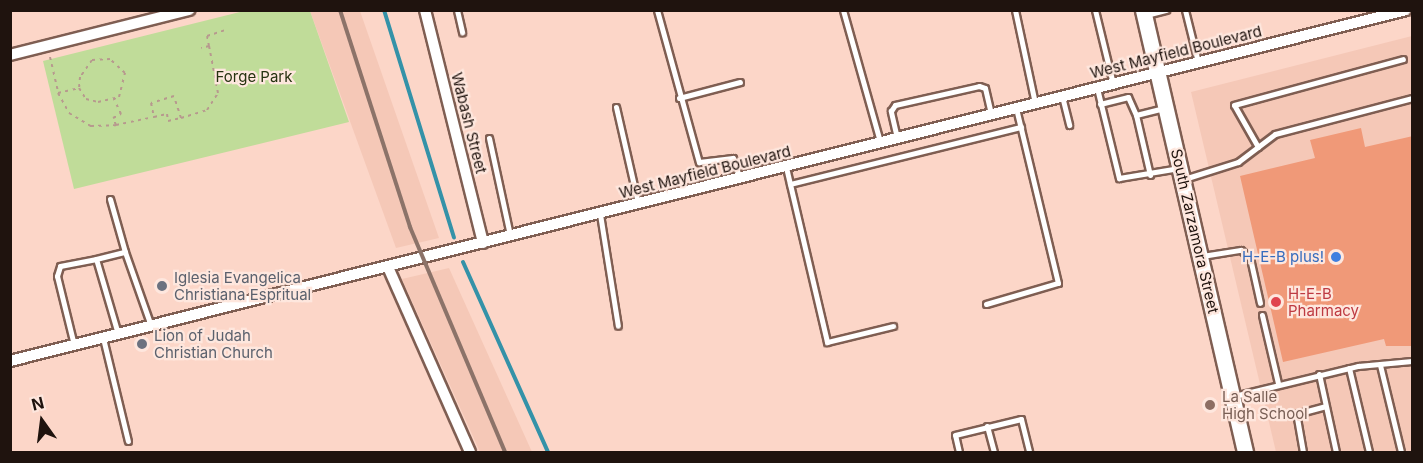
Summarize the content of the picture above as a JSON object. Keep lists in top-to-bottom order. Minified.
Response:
{"streets":{"main road":["South Zarzamora Street"],"street":["West Mayfield Boulevard","Wabash Street"]},"crossings":[["West Mayfield Boulevard","Wabash Street"],["West Mayfield Boulevard","South Zarzamora Street"]],"parks":["Forge Park"],"places":["H-E-B plus!","Iglesia Evangelica Christiana Espritual","H-E-B Pharmacy","Lion of Judah Christian Church","La Salle High School"],"north":"top"}
